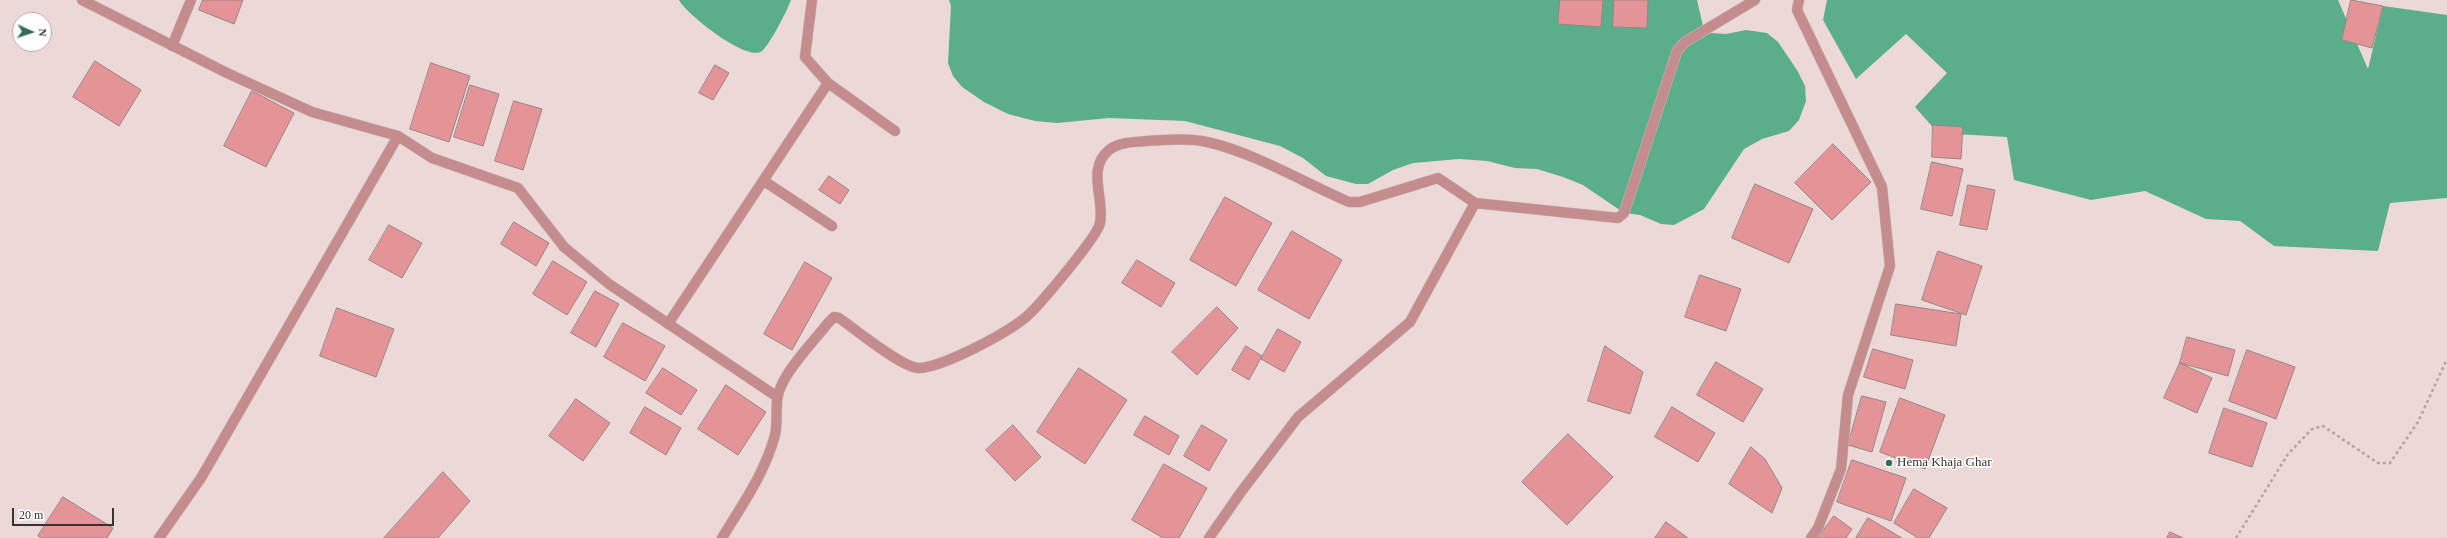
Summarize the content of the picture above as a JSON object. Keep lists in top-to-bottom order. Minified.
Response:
{"places":["Hema Khaja Ghar"],"scale_bar":"20 m","north":"right"}
